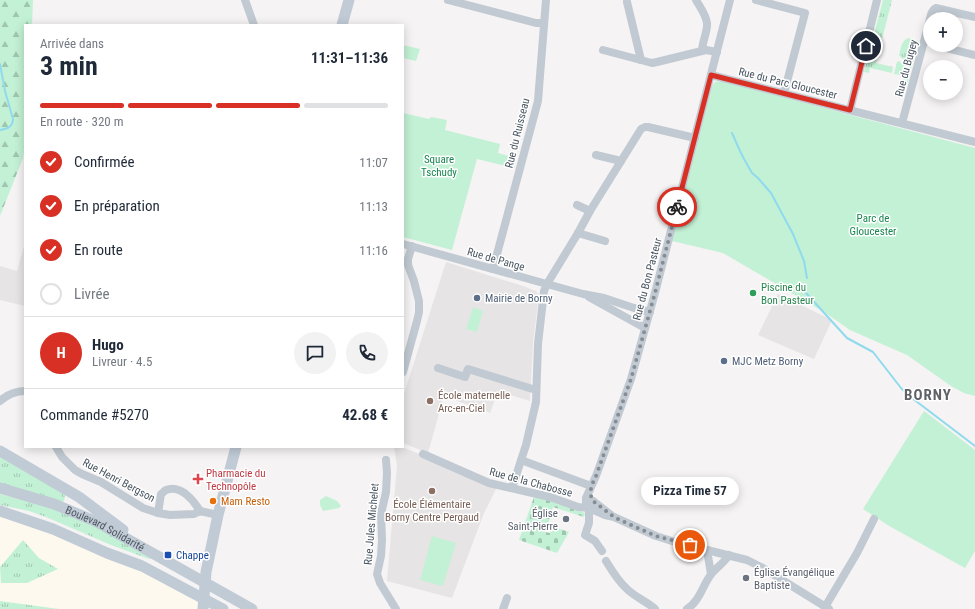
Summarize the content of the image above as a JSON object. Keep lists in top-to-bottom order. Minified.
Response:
{"streets":{"main road":["Boulevard Solidarité"],"street":["Rue du Bugey","Rue du Parc Gloucester","Rue du Ruisseau","Rue de Pange","Rue du Bon Pasteur","Rue Henri Bergson","Rue de la Chabosse","Rue Jules Michelet"]},"crossings":[["Rue du Bugey","Rue du Parc Gloucester"],["Rue du Parc Gloucester","Rue du Bon Pasteur"],["Rue du Ruisseau","Rue de Pange"],["Rue de Pange","Rue du Bon Pasteur"]],"districts":["BORNY"],"parks":["Square Tschudy","Parc de Gloucester"],"places":{"other":["Piscine du Bon Pasteur","Mairie de Borny","MJC Metz Borny","École maternelle Arc-en-Ciel","École Élémentaire Borny Centre Pergaud","Mam Resto","Église Saint-Pierre","Pizza Time 57","Église Évangélique Baptiste"],"health":["Pharmacie du Technopôle"],"transit":["Chappe"]},"page":{"map_buttons":["+","−"],"heading":["3 min","Arrivée dans","11:31–11:36"],"panel":["Hugo","Livreur · 4.5","Commande #5270","42.68 €"],"bar":"En route · 320 m","list":[["Confirmée","11:07"],["En préparation","11:13"],["En route","11:16"],"Livrée"],"round":"H","bubble":"Pizza Time 57"}}
